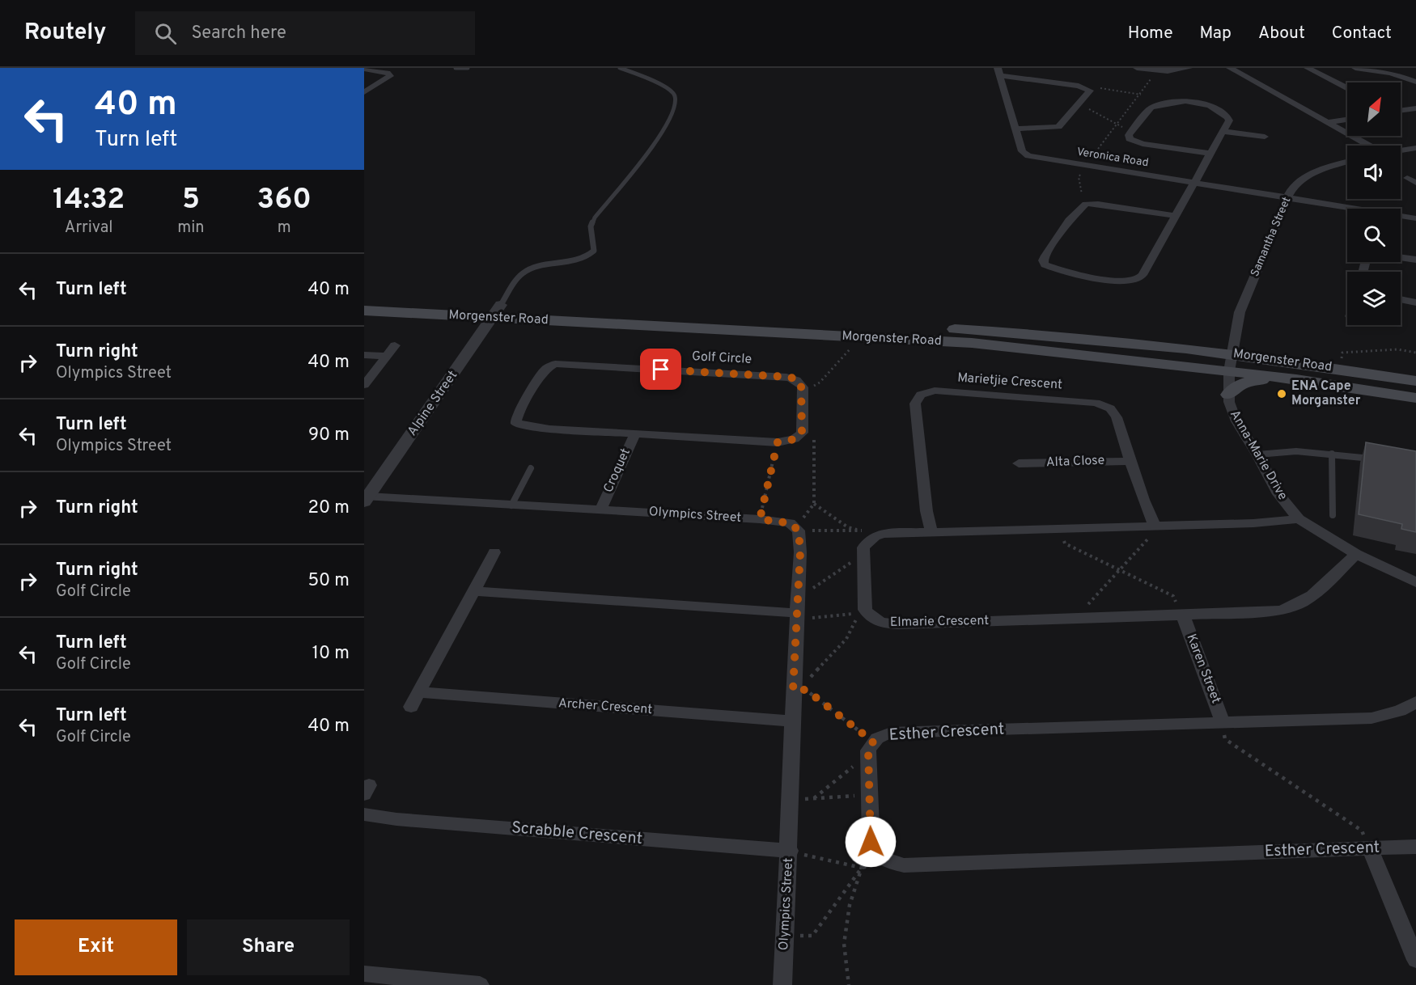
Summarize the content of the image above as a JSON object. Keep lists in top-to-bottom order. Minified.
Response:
{"streets":{"main road":["Morgenster Road"],"street":["Veronica Road","Samantha Street","Golf Circle","Marietjie Crescent","Alpine Street","Anna-Marie Drive","Alta Close","Croquet","Olympics Street","Elmarie Crescent","Karen Street","Archer Crescent","Esther Crescent","Scrabble Crescent"]},"crossings":[["Veronica Road","Samantha Street"],["Samantha Street","Morgenster Road"],["Samantha Street","Anna-Marie Drive"],["Morgenster Road","Alpine Street"],["Morgenster Road","Anna-Marie Drive"],["Golf Circle","Croquet"],["Marietjie Crescent","Alta Close"],["Alpine Street","Olympics Street"],["Anna-Marie Drive","Elmarie Crescent"],["Croquet","Olympics Street"],["Olympics Street","Archer Crescent"],["Olympics Street","Scrabble Crescent"],["Elmarie Crescent","Karen Street"],["Karen Street","Esther Crescent"]],"places":["ENA Cape Morganster"],"north":"top right","page":{"header":"Routely","search":"Search here","nav":["Home","Map","About","Contact"],"turn":["40 m","Turn left"],"eta":["14:32","Arrival","5","min","360","m"],"list":[{"name":"Turn left","value":"40 m"},{"name":"Turn right","note":"Olympics Street","value":"40 m"},{"name":"Turn left","note":"Olympics Street","value":"90 m"},{"name":"Turn right","value":"20 m"},{"name":"Turn right","note":"Golf Circle","value":"50 m"},{"name":"Turn left","note":"Golf Circle","value":"10 m"},{"name":"Turn left","note":"Golf Circle","value":"40 m"}],"buttons":["Exit","Share"]}}
